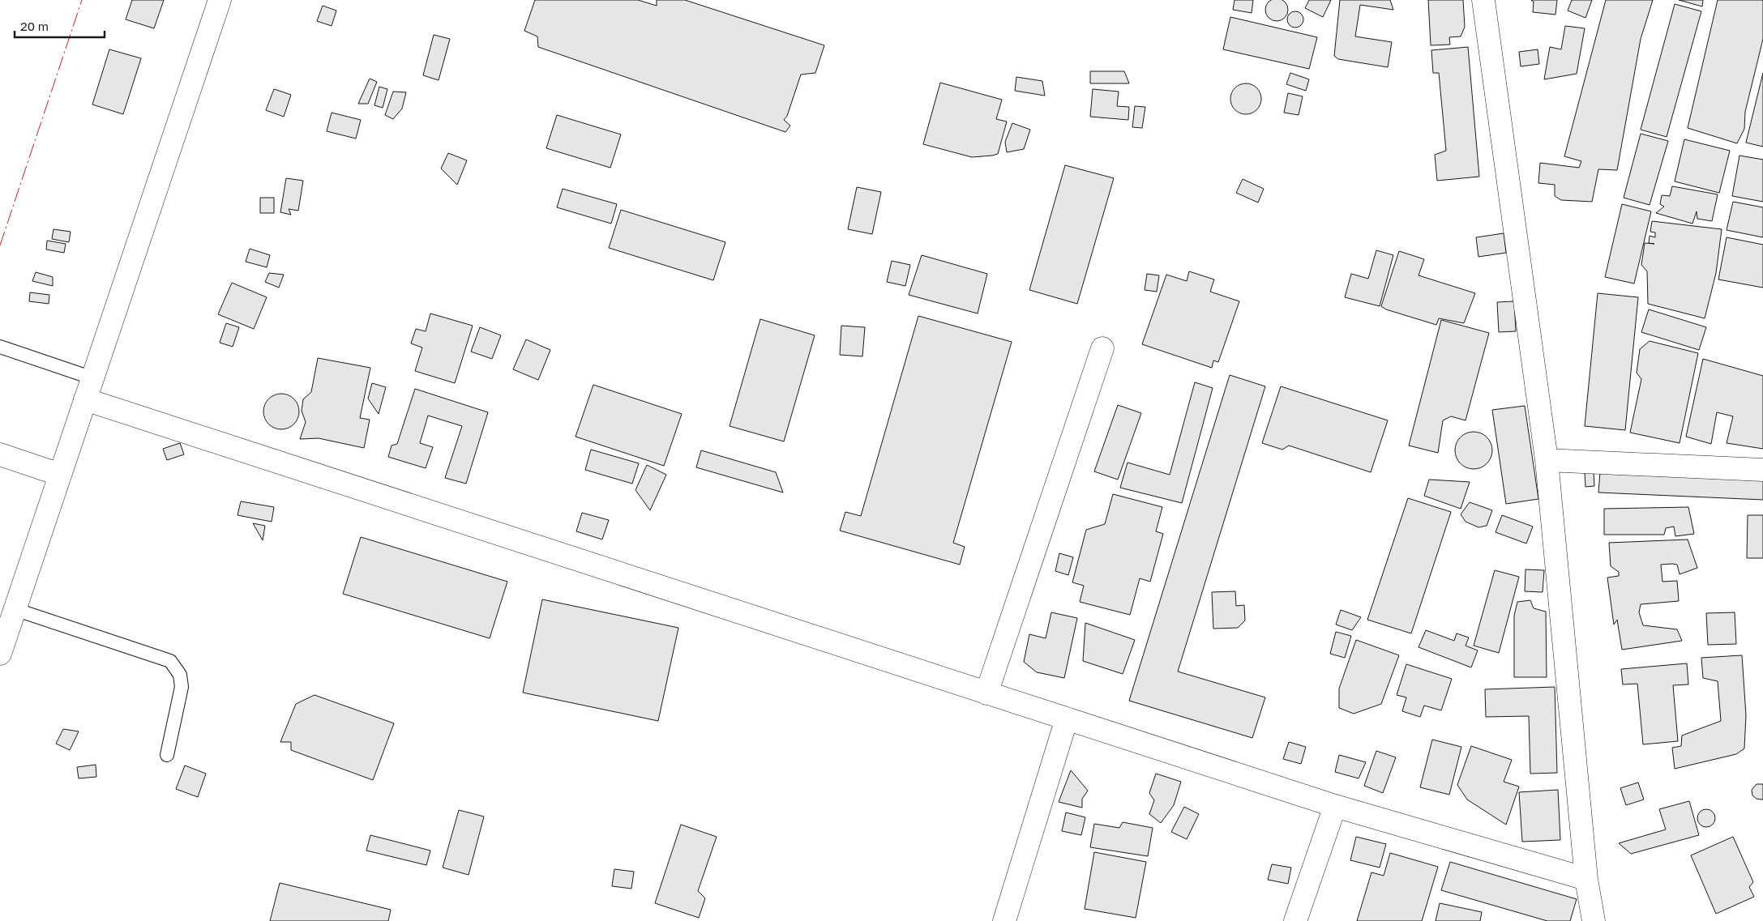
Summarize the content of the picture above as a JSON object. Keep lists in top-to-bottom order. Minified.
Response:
{"scale_bar":"20 m"}
